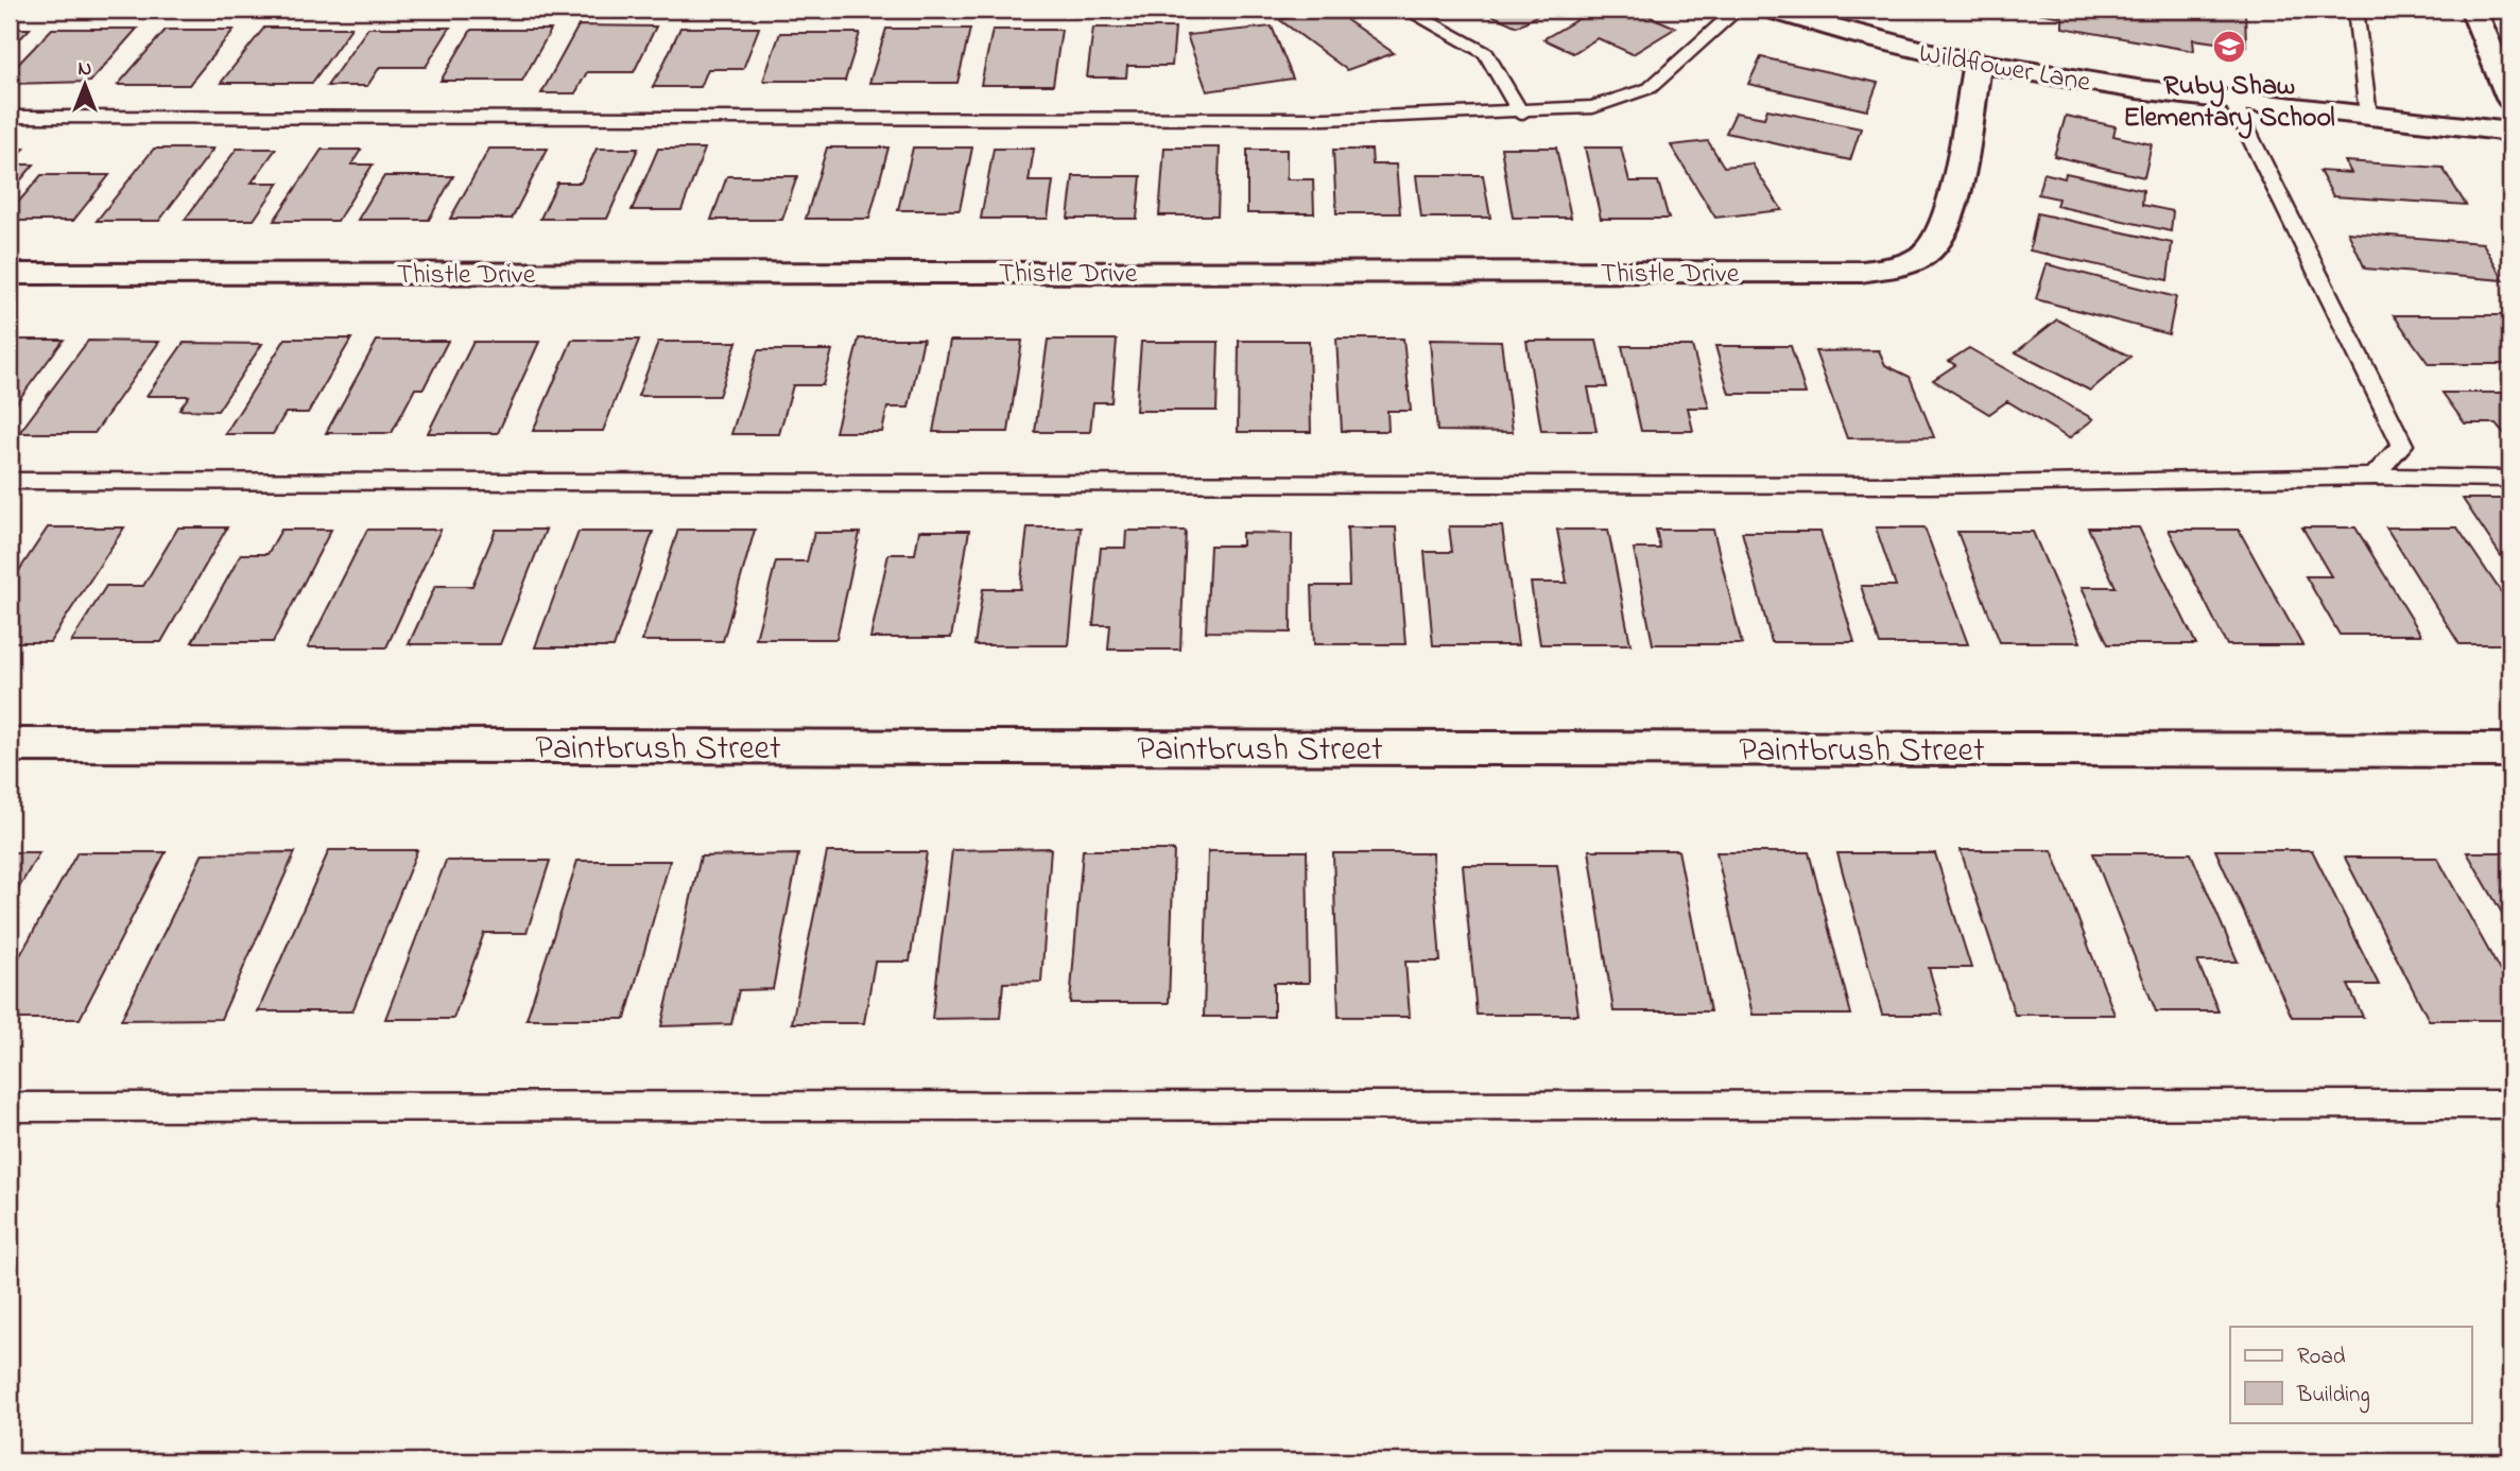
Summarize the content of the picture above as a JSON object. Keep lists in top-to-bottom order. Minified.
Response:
{"streets":{"street":["Wildflower Lane","Thistle Drive","Paintbrush Street"]},"crossings":[["Wildflower Lane","Thistle Drive"]],"places":{"school or university":["Ruby Shaw Elementary School"]},"legend":["Road","Building"],"north":"top"}
